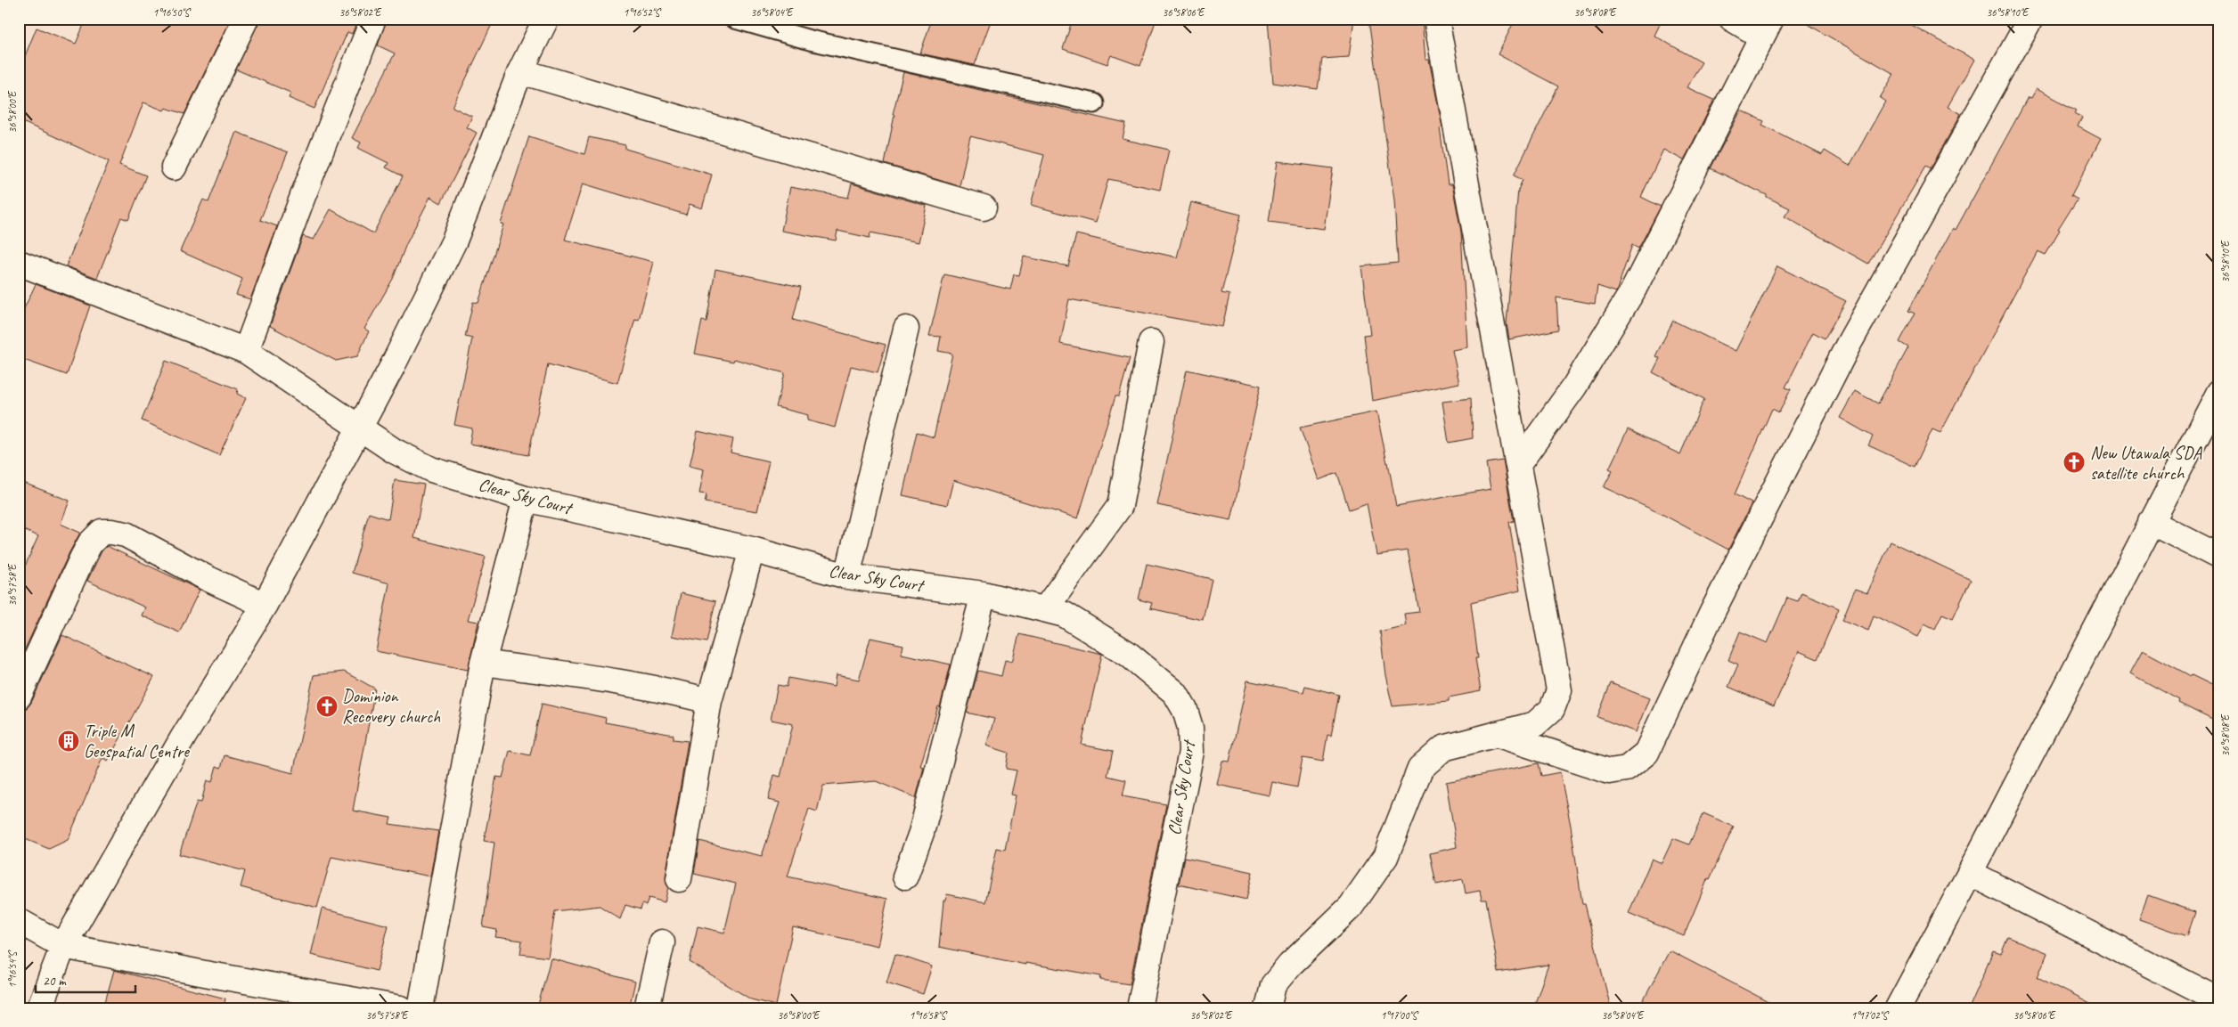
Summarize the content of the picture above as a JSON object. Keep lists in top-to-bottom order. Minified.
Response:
{"streets":{"street":["Clear Sky Court"]},"places":{"church":["New Utawala SDA satellite church","Dominion Recovery church"],"building":["Triple M Geospatial Centre"]},"scale_bar":"20 m","coordinates":["1°16'50\"S","36°58'02\"E","1°16'52\"S","36°58'04\"E","36°58'06\"E","36°58'08\"E","36°58'10\"E","36°58'00\"E","36°57'58\"E","1°16'54\"S","1°16'58\"S","1°17'00\"S","1°17'02\"S"]}
